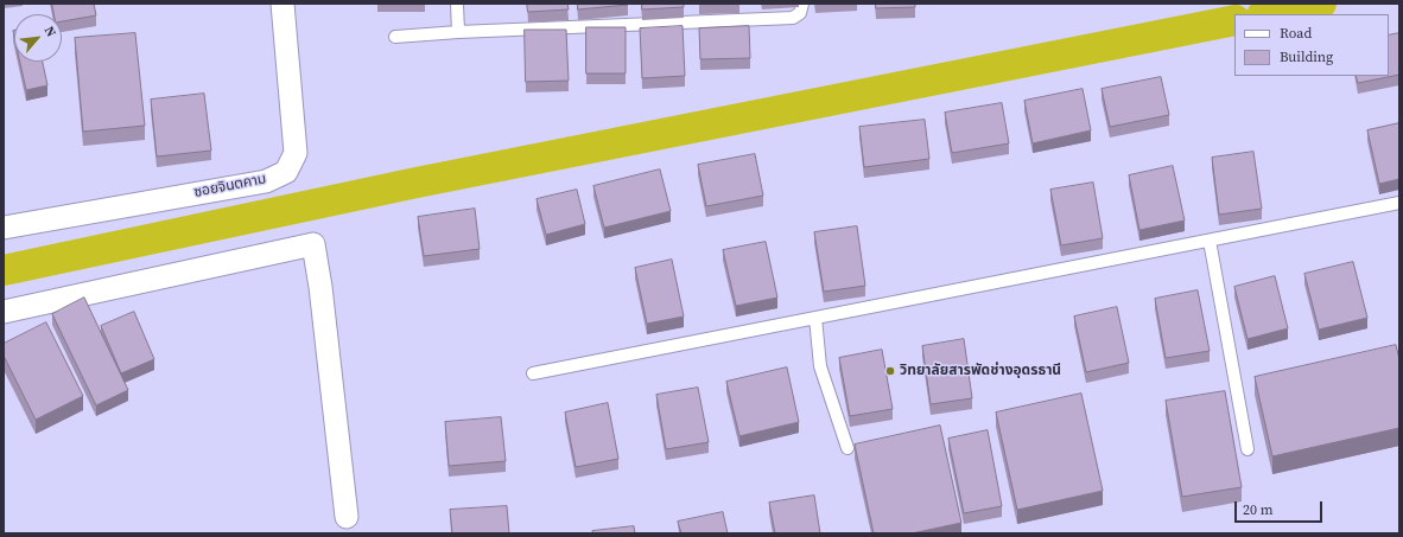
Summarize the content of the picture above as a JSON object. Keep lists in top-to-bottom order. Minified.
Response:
{"streets":{"street":["ซอยจินตคาม"]},"places":["วิทยาลัยสารพัดช่างอุดรธานี"],"legend":["Road","Building"],"scale_bar":"20 m","north":"top right"}
